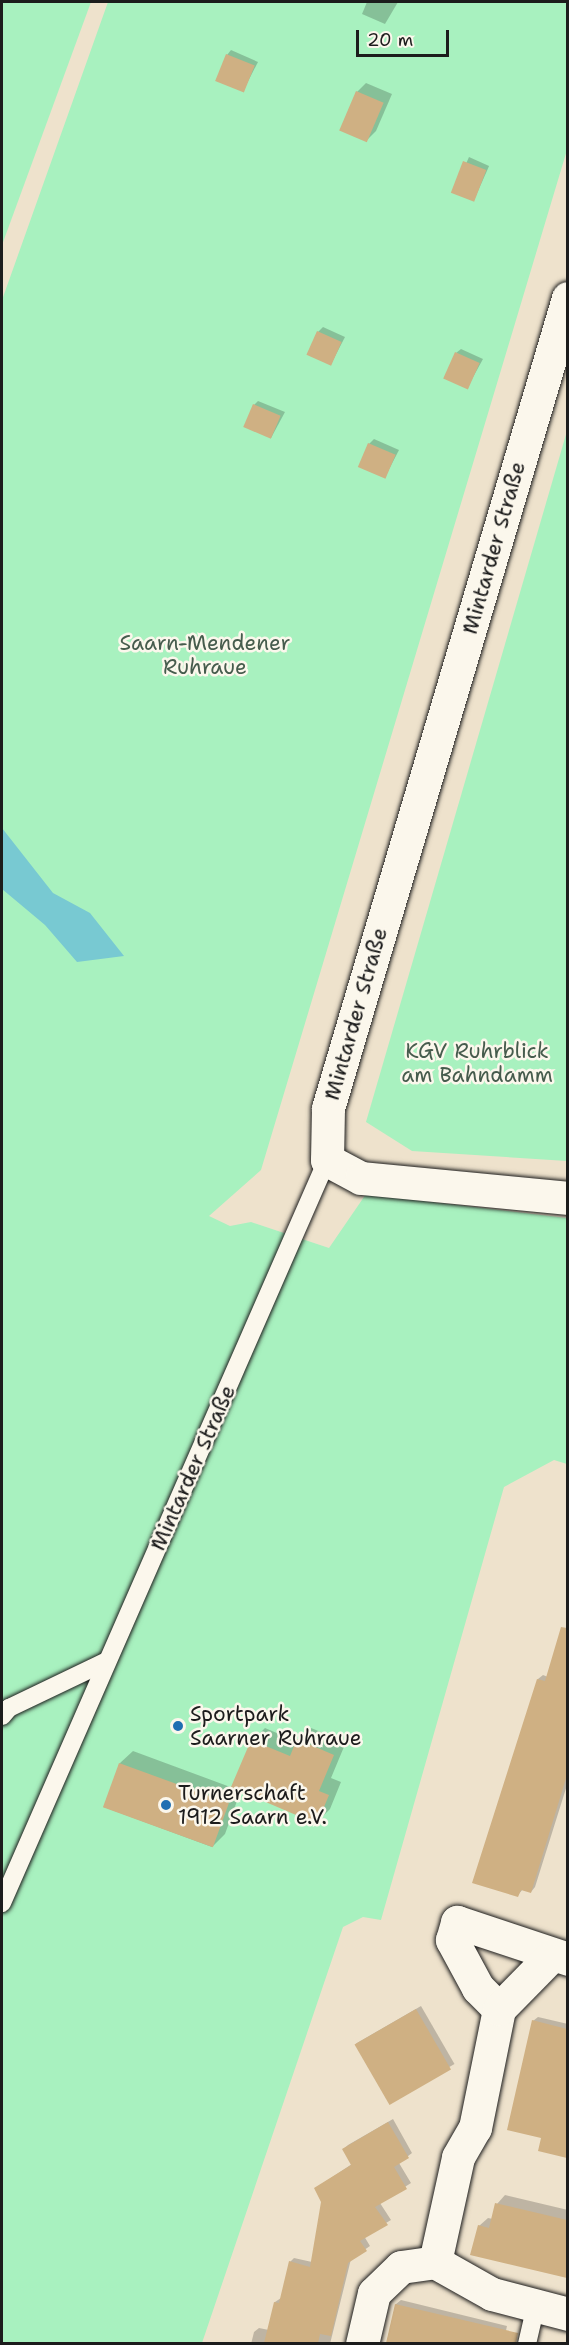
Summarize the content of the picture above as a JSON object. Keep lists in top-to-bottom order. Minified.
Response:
{"streets":{"street":["Mintarder Straße"]},"parks":["Saarn-Mendener Ruhraue","KGV Ruhrblick am Bahndamm"],"places":["Sportpark Saarner Ruhraue","Turnerschaft 1912 Saarn e.V."],"scale_bar":"20 m"}
